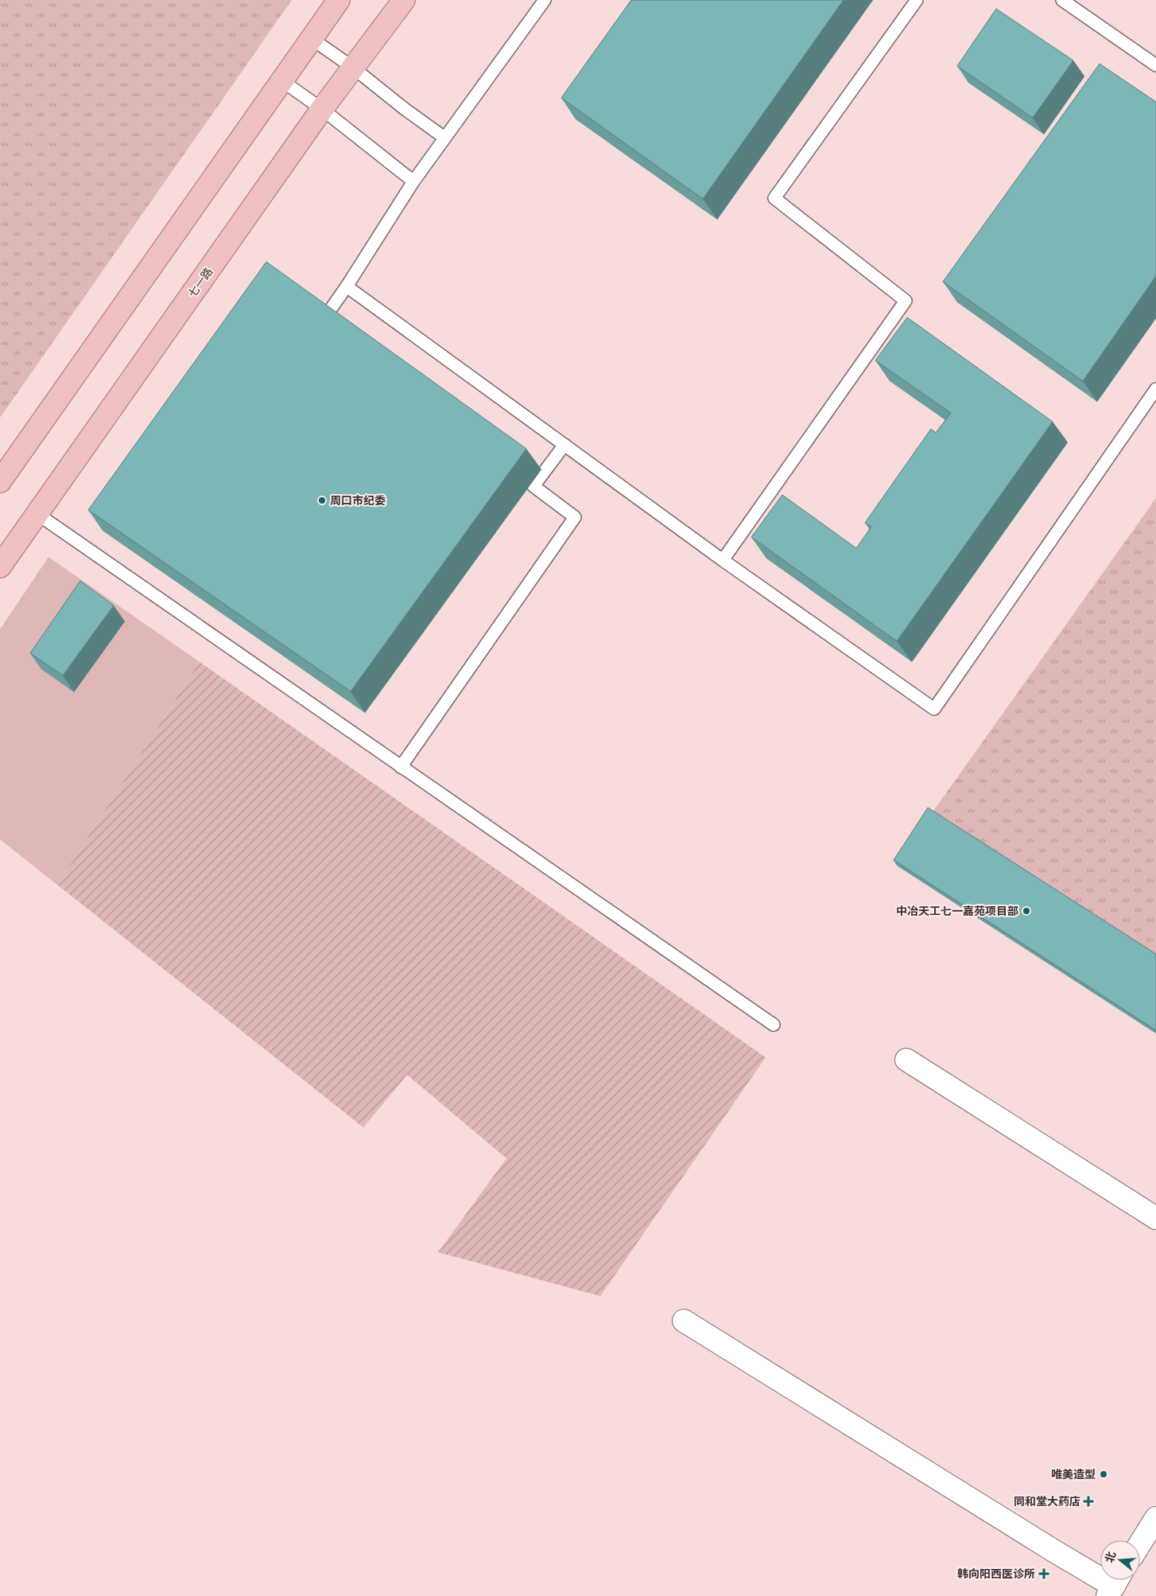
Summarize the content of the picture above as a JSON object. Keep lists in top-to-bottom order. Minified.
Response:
{"streets":{"main road":["七一路"]},"places":{"other":["周口市纪委","中冶天工七一嘉苑项目部","唯美造型"],"health":["同和堂大药店","韩向阳西医诊所"]},"north":"left"}
